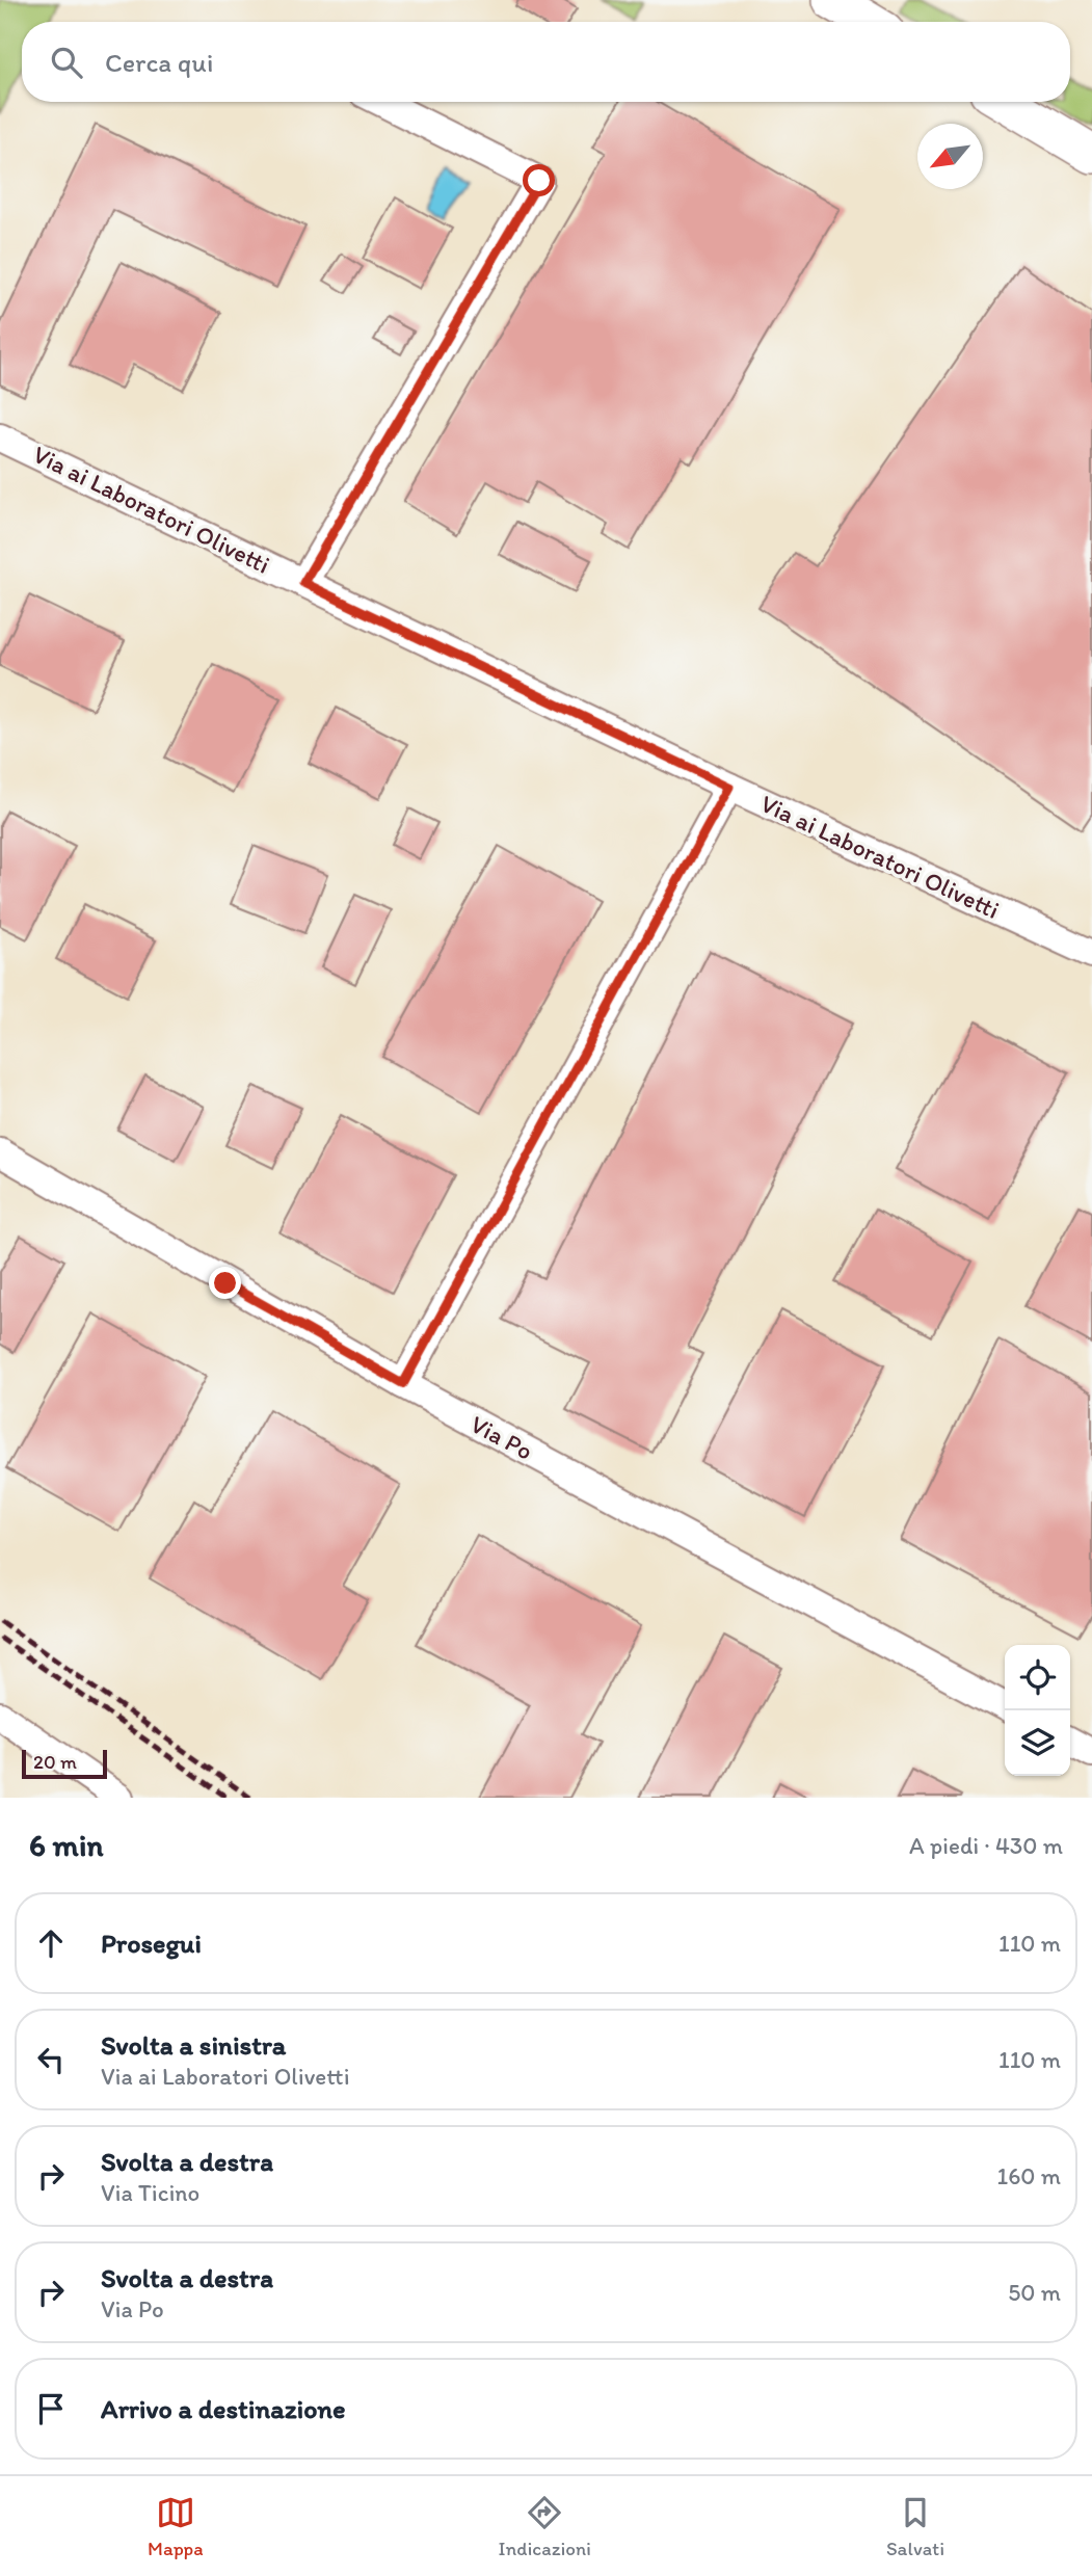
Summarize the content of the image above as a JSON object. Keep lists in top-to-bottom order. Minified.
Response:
{"streets":{"street":["Via ai Laboratori Olivetti","Via Po"]},"scale_bar":"20 m","north":"bottom left","page":{"search":"Cerca qui","scale":"20 m","heading":["6 min","A piedi · 430 m"],"list":[["Prosegui","110 m"],["Svolta a sinistra","Via ai Laboratori Olivetti","110 m"],["Svolta a destra","Via Ticino","160 m"],["Svolta a destra","Via Po","50 m"],"Arrivo a destinazione"],"nav":["Mappa","Indicazioni","Salvati"]}}
